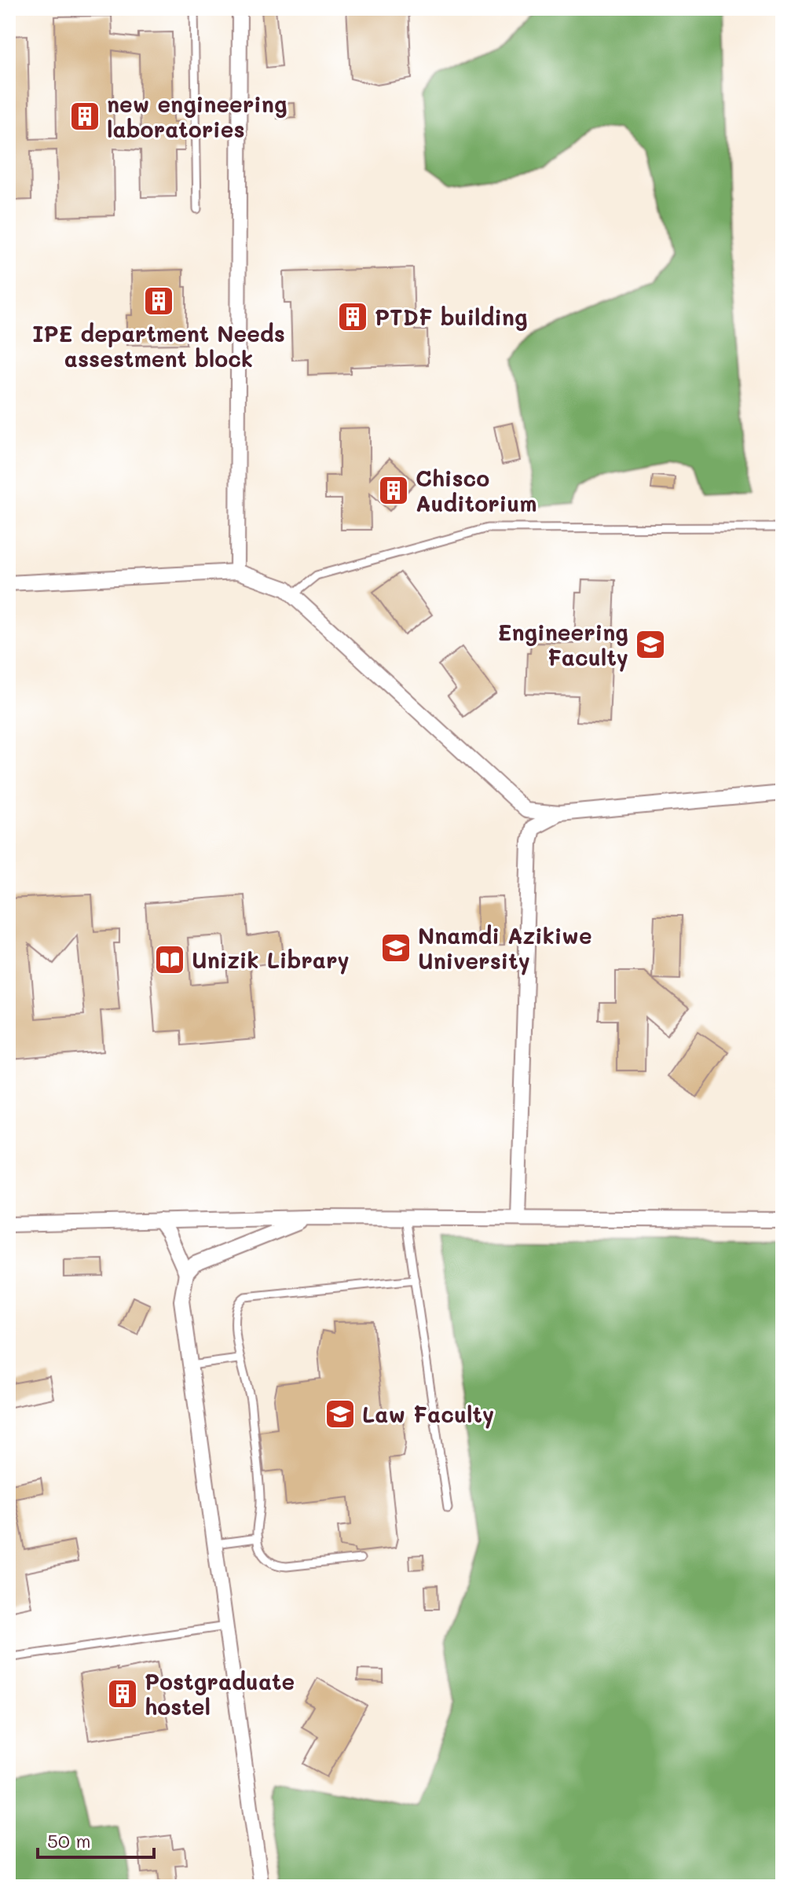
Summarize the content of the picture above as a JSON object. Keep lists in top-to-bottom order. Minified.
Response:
{"places":{"building":["new engineering laboratories","IPE department Needs assestment block","PTDF building","Chisco Auditorium","Postgraduate hostel"],"school or university":["Engineering Faculty","Nnamdi Azikiwe University","Law Faculty"],"library":["Unizik Library"]},"scale_bar":"50 m"}
